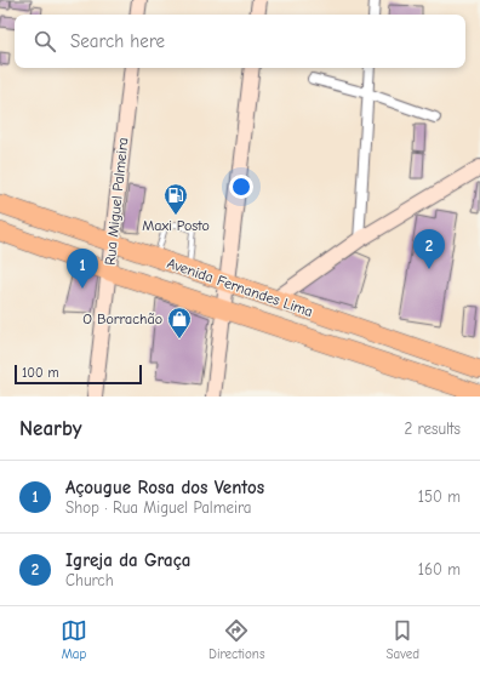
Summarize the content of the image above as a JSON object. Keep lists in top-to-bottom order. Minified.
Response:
{"streets":{"highway":["Avenida Fernandes Lima"],"street":["Rua Miguel Palmeira"]},"crossings":[["Rua Miguel Palmeira","Avenida Fernandes Lima"]],"places":{"fuel station":["Maxi Posto"],"shop":["O Borrachão"]},"scale_bar":"100 m","page":{"search":"Search here","pins":["2","1"],"scale":"100 m","heading":["Nearby","2 results"],"list":[{"mark":"1","name":"Açougue Rosa dos Ventos","note":"Shop · Rua Miguel Palmeira","value":"150 m"},{"mark":"2","name":"Igreja da Graça","note":"Church","value":"160 m"}],"nav":["Map","Directions","Saved"]}}
